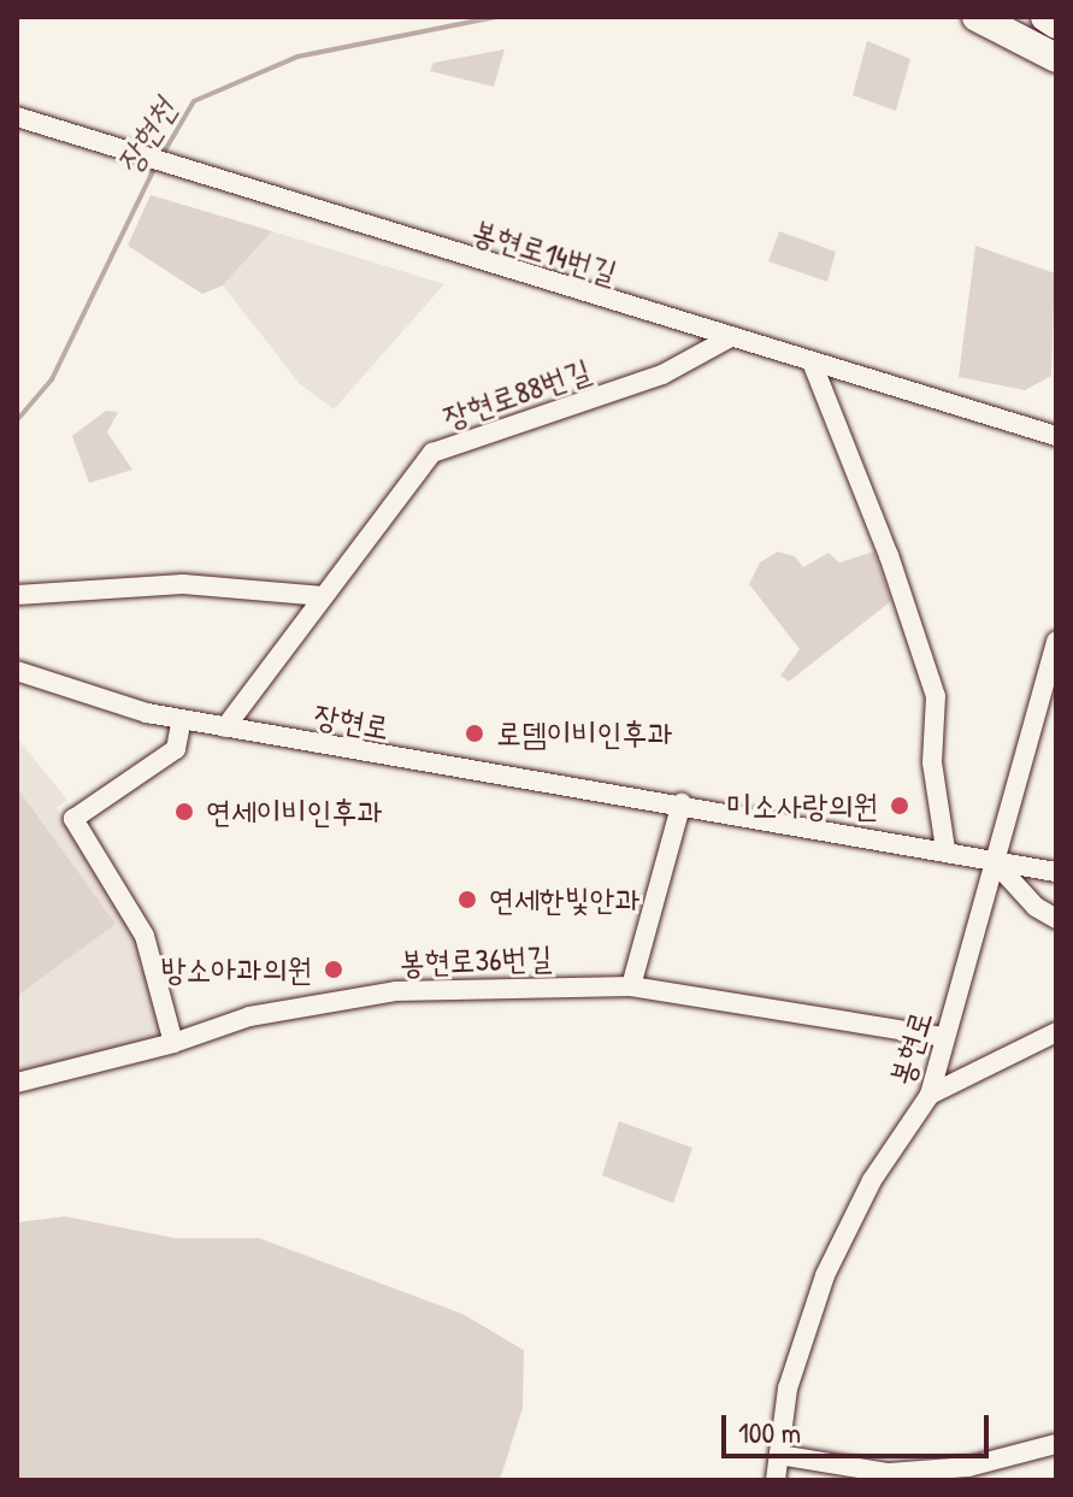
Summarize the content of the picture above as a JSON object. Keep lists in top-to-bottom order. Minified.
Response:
{"streets":{"street":["봉현로14번길","장현로88번길","장현로","봉현로36번길","봉현로"]},"crossings":[["봉현로14번길","장현로88번길"],["장현로88번길","장현로"],["장현로","봉현로"],["봉현로36번길","봉현로"]],"water":["장현천"],"places":["로뎀이비인후과","미소사랑의원","연세이비인후과","연세한빛안과","방소아과의원"],"scale_bar":"100 m"}
